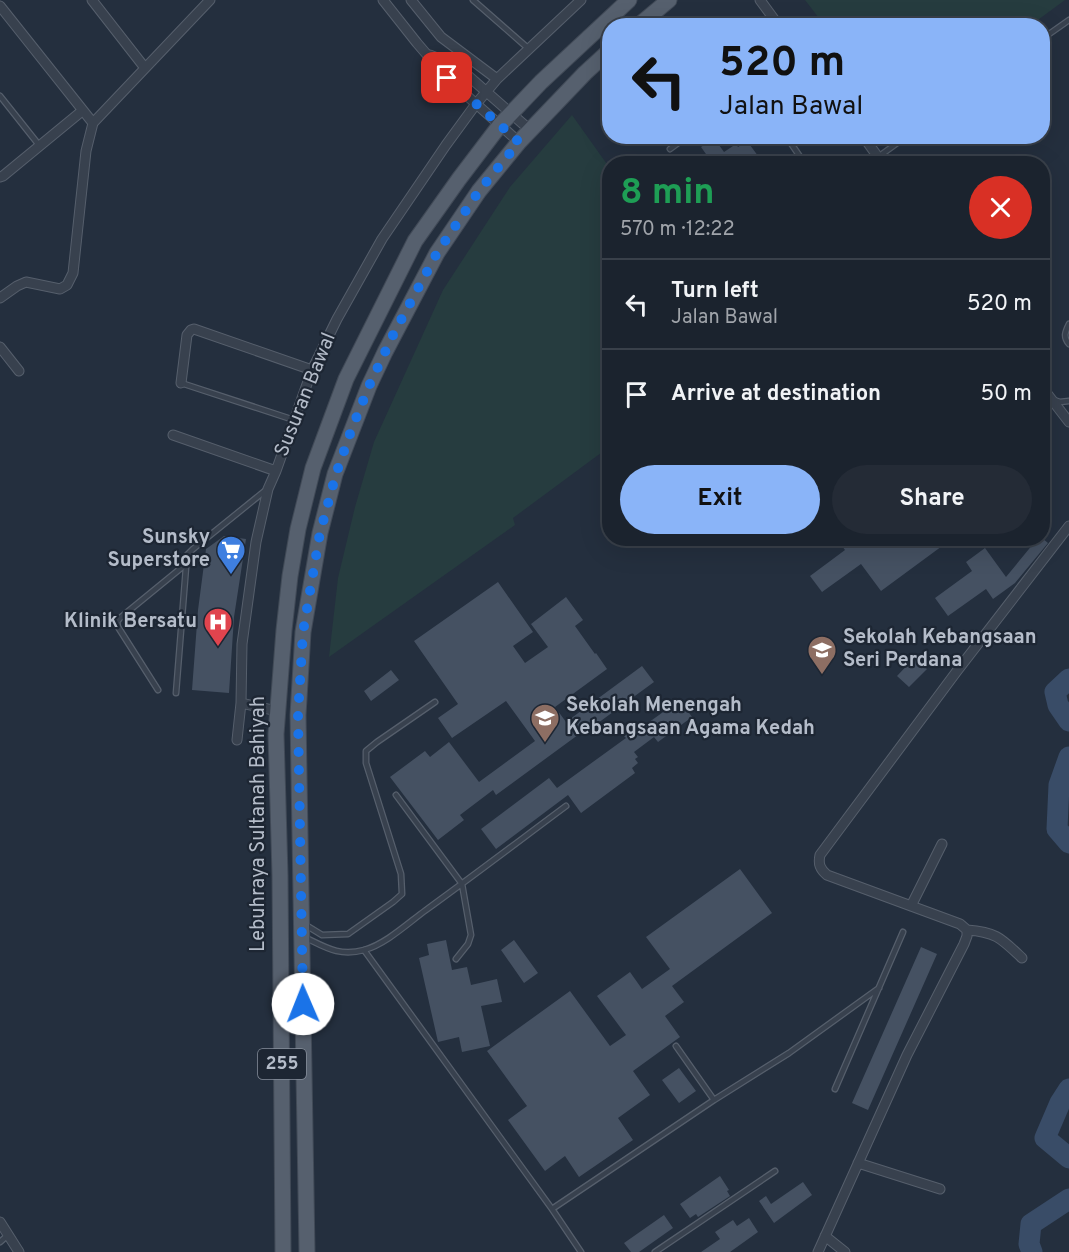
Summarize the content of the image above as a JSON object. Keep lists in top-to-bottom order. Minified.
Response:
{"streets":{"main road":["Lebuhraya Sultanah Bahiyah","255"],"street":["Susuran Bawal"]},"places":{"supermarket":["Sunsky Superstore"],"hospital":["Klinik Bersatu"],"school or university":["Sekolah Kebangsaan Seri Perdana","Sekolah Menengah Kebangsaan Agama Kedah"]},"page":{"turn":["520 m","Jalan Bawal"],"heading":["8 min","570 m · 12:22"],"list":[{"name":"Turn left","note":"Jalan Bawal","value":"520 m"},{"name":"Arrive at destination","value":"50 m"}],"buttons":["Exit","Share"]}}
